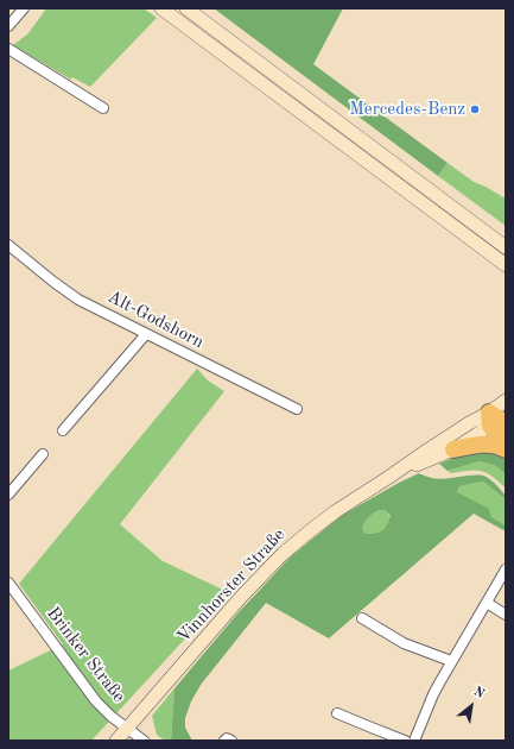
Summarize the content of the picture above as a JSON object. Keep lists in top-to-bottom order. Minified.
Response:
{"streets":{"main road":["Vinnhorster Straße"],"street":["Alt-Godshorn","Brinker Straße"]},"crossings":[["Vinnhorster Straße","Brinker Straße"]],"places":["Mercedes-Benz"],"north":"top right"}
